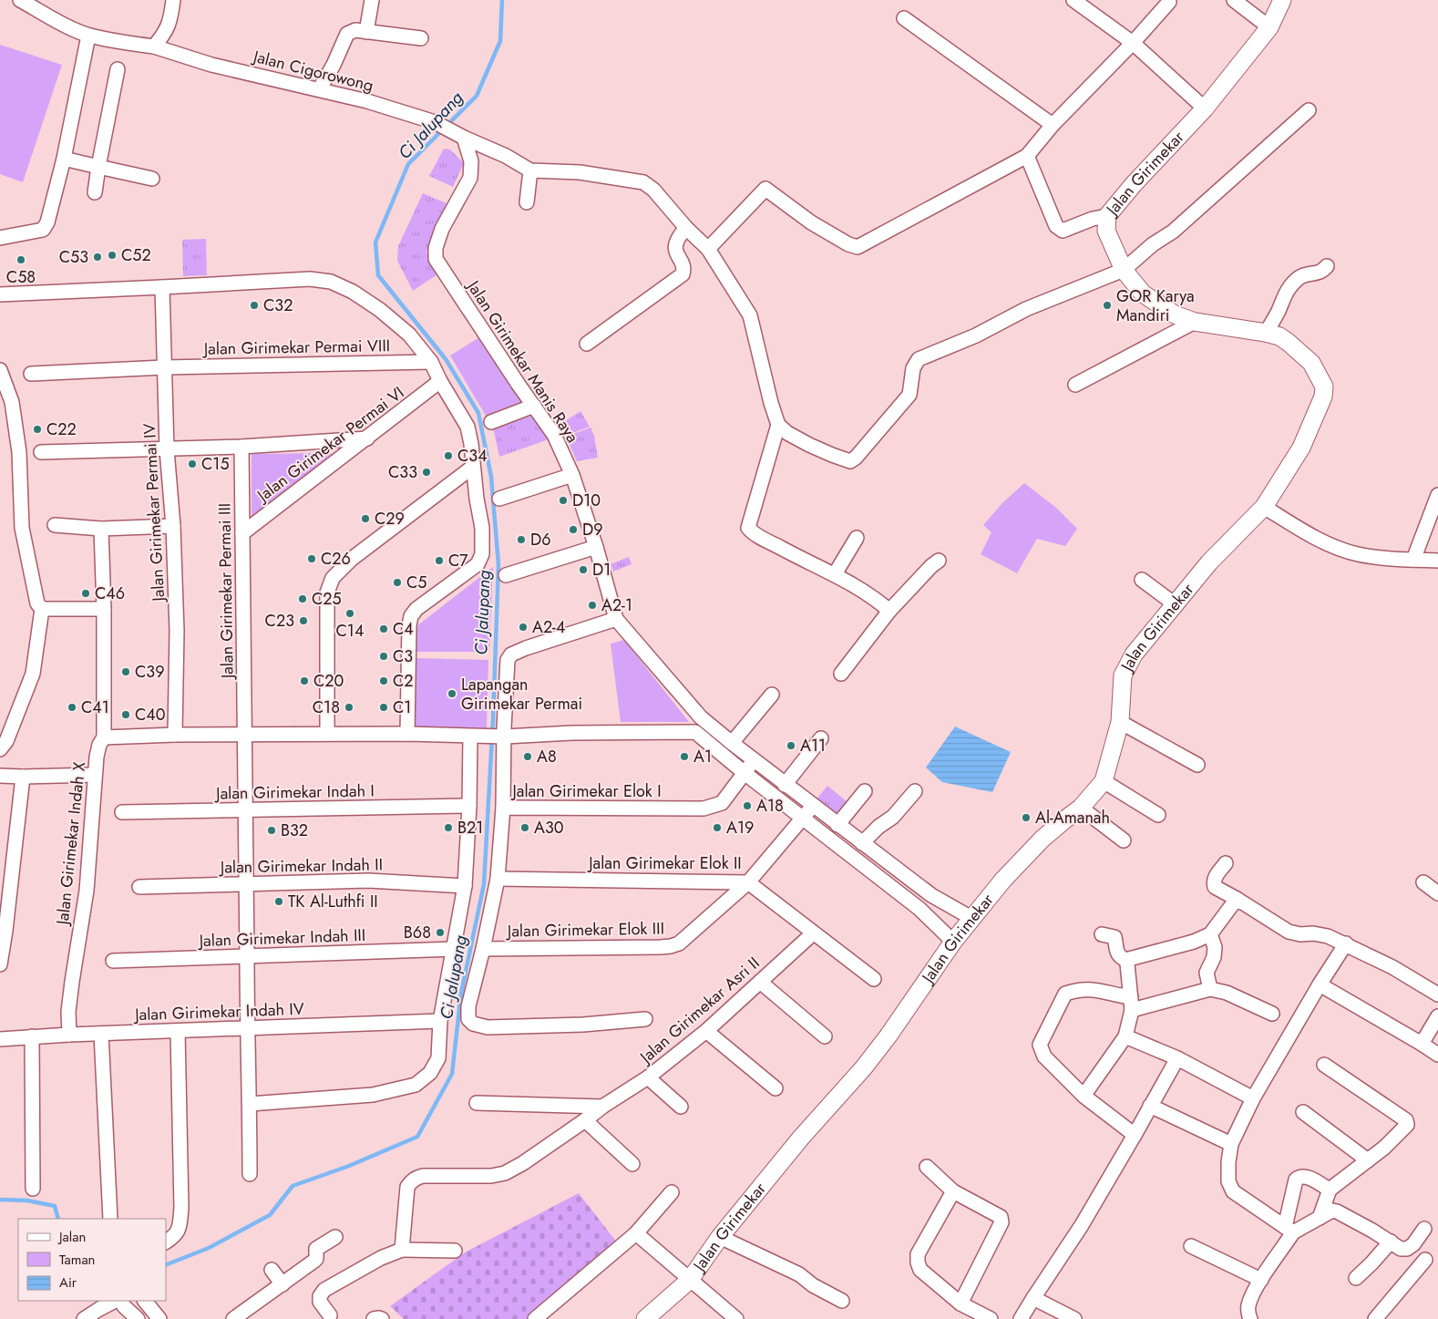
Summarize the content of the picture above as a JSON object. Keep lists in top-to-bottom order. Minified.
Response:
{"streets":{"street":["Jalan Cigorowong","Jalan Girimekar","Jalan Girimekar Permai VIII","Jalan Girimekar Manis Raya","Jalan Girimekar Permai VI","Jalan Girimekar Permai IV","Jalan Girimekar Permai III","Jalan Girimekar Elok I","Jalan Girimekar Indah I","Jalan Girimekar Indah X","Jalan Girimekar Elok II","Jalan Girimekar Indah II","Jalan Girimekar Elok III","Jalan Girimekar Indah III","Jalan Girimekar Asri II","Jalan Girimekar Indah IV"]},"crossings":[["Jalan Cigorowong","Jalan Girimekar Manis Raya"],["Jalan Girimekar","Jalan Girimekar Manis Raya"],["Jalan Girimekar Permai VIII","Jalan Girimekar Permai IV"],["Jalan Girimekar Manis Raya","Jalan Girimekar Elok I"],["Jalan Girimekar Manis Raya","Jalan Girimekar Elok II"],["Jalan Girimekar Permai VI","Jalan Girimekar Permai III"],["Jalan Girimekar Permai III","Jalan Girimekar Indah I"],["Jalan Girimekar Permai III","Jalan Girimekar Indah II"],["Jalan Girimekar Permai III","Jalan Girimekar Indah III"],["Jalan Girimekar Permai III","Jalan Girimekar Indah IV"],["Jalan Girimekar Elok I","Jalan Girimekar Elok II"],["Jalan Girimekar Elok I","Jalan Girimekar Elok III"],["Jalan Girimekar Indah X","Jalan Girimekar Indah IV"],["Jalan Girimekar Elok II","Jalan Girimekar Elok III"]],"water":["Ci Jalupang"],"places":["C52","C53","C58","C32","GOR Karya Mandiri","C22","C34","C15","C33","D10","C29","D9","D6","C26","C7","D1","C5","C46","C25","A2-1","C14","C23","A2-4","C4","C3","C39","C20","C2","Lapangan Girimekar Permai","C41","C18","C1","C40","A11","A8","A1","A18","Al-Amanah","B21","A30","A19","B32","TK Al-Luthfi II","B68"],"legend":["Jalan","Taman","Air"]}
